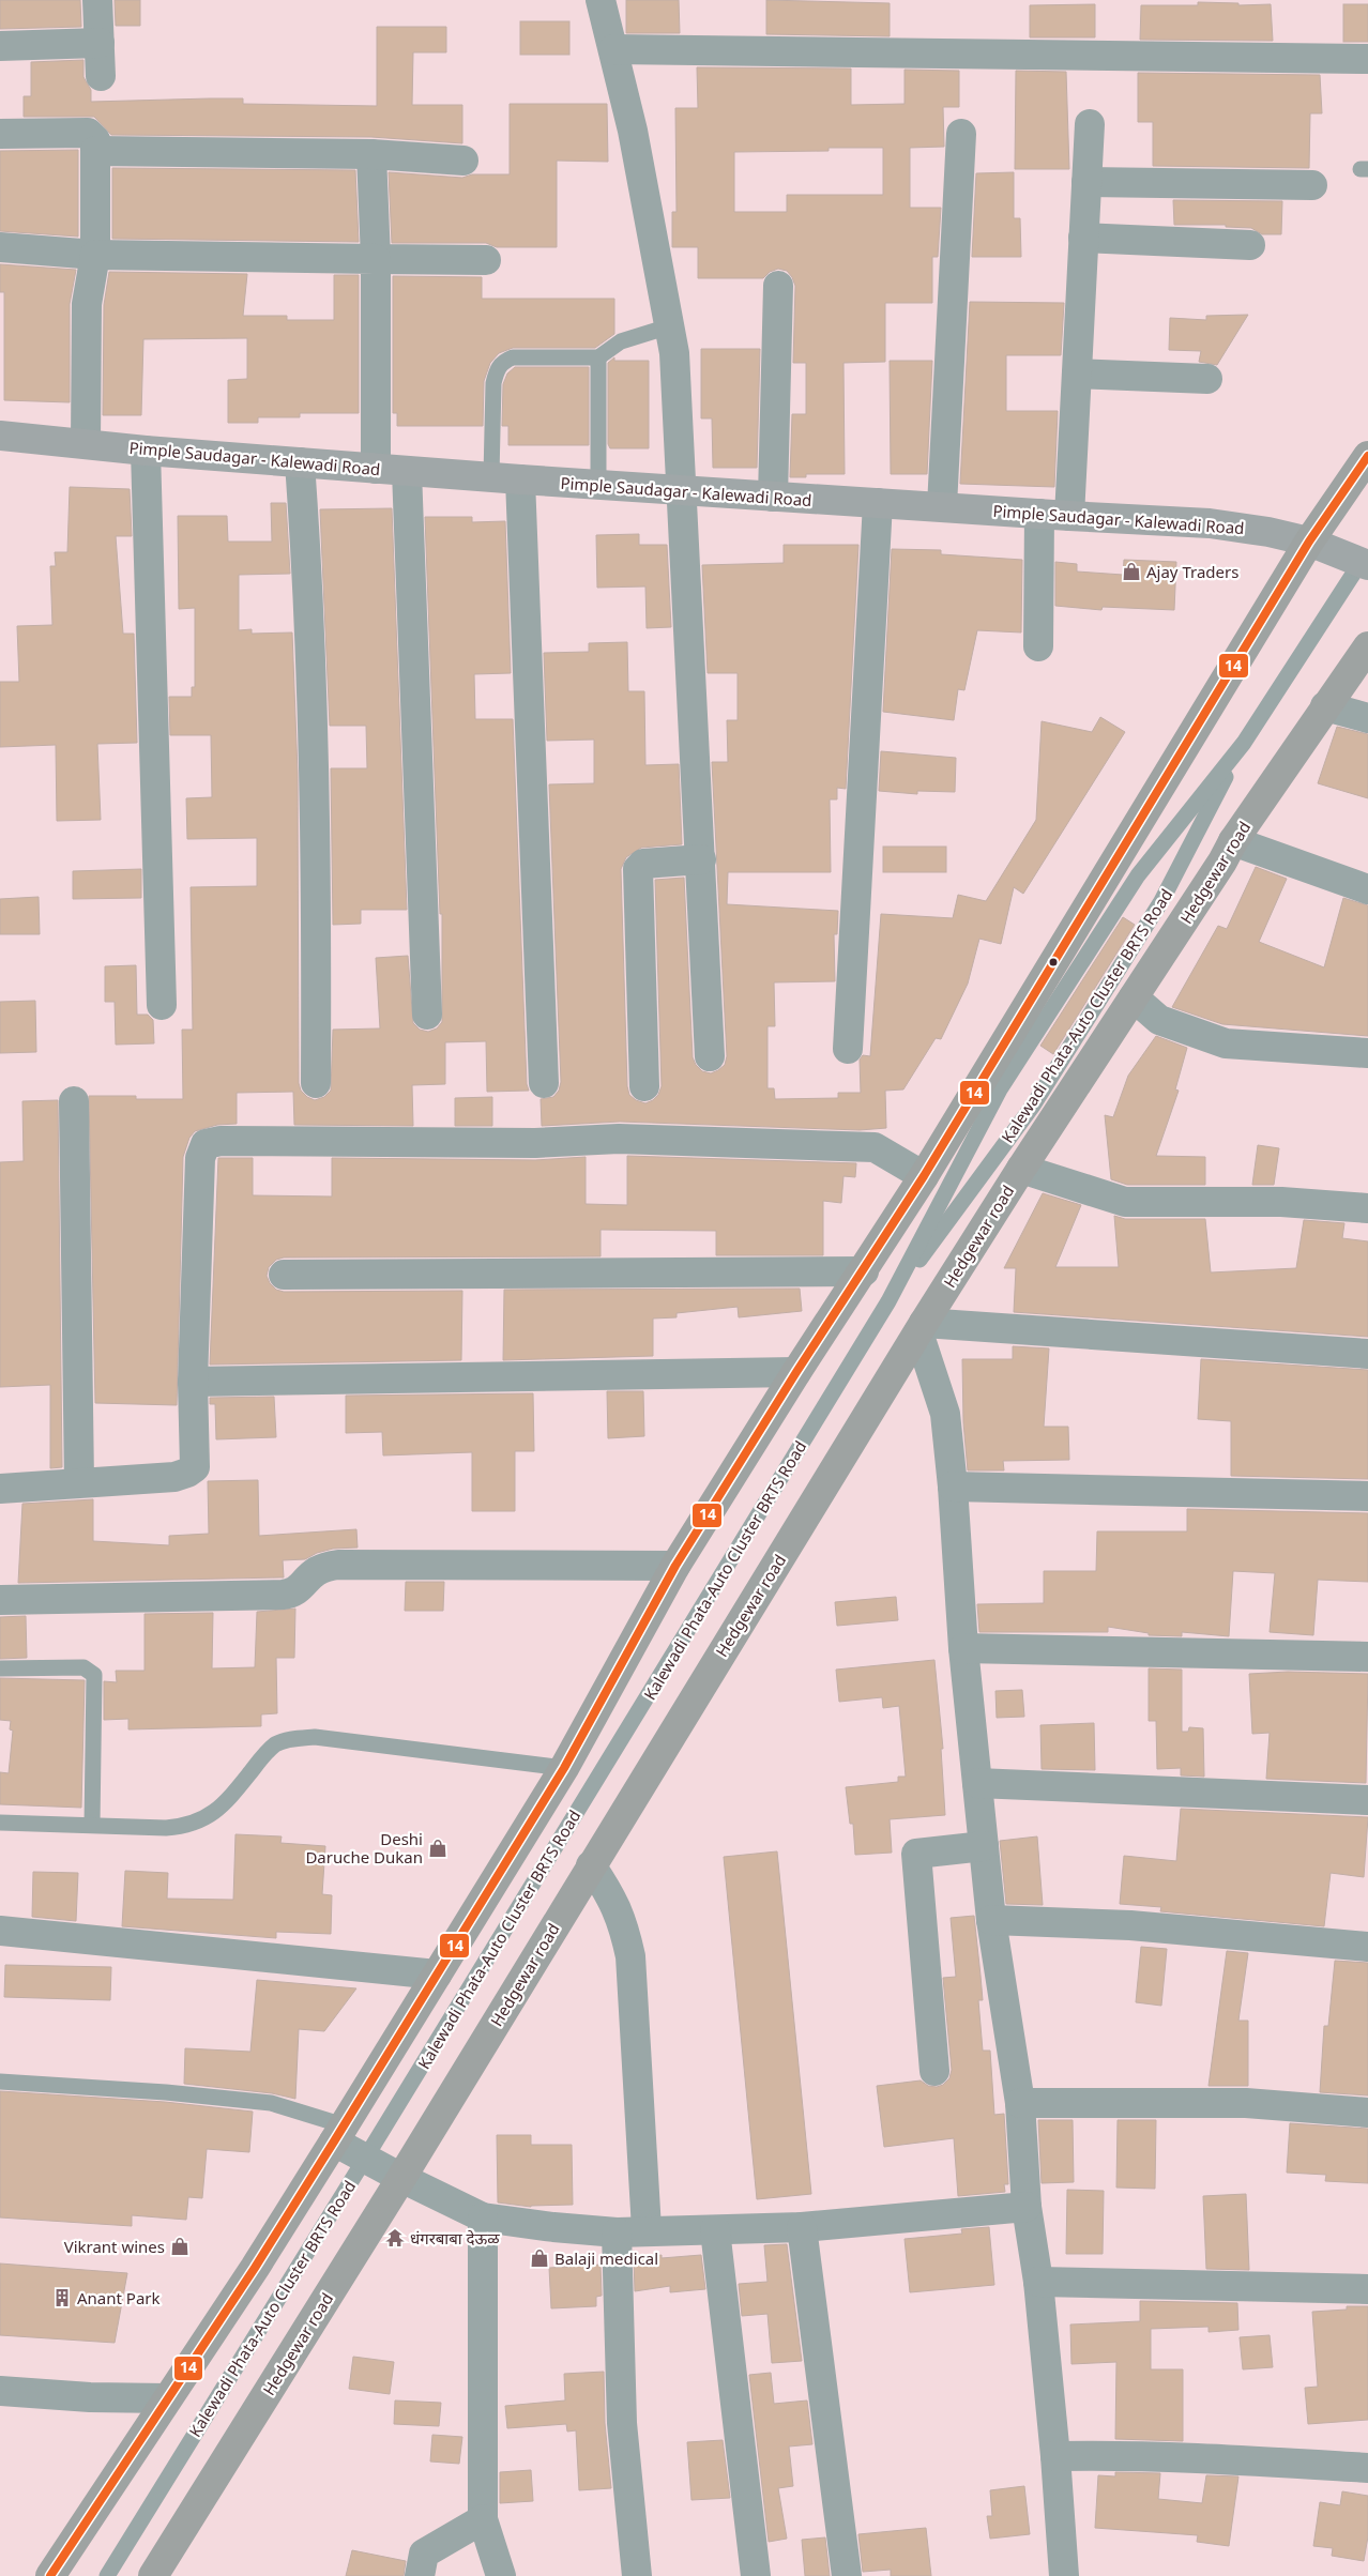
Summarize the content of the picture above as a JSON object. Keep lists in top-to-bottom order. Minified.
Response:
{"streets":{"main road":["Pimple Saudagar - Kalewadi Road","Hedgewar road"],"lane":["Kalewadi Phata-Auto Cluster BRTS Road"]},"crossings":[["Pimple Saudagar - Kalewadi Road","Kalewadi Phata-Auto Cluster BRTS Road"]],"places":{"shop":["Ajay Traders","Deshi Daruche Dukan","Vikrant wines","Balaji medical"],"temple":["धंगरबाबा देऊळ"],"building":["Anant Park"]},"lines":["transit line 14"]}
